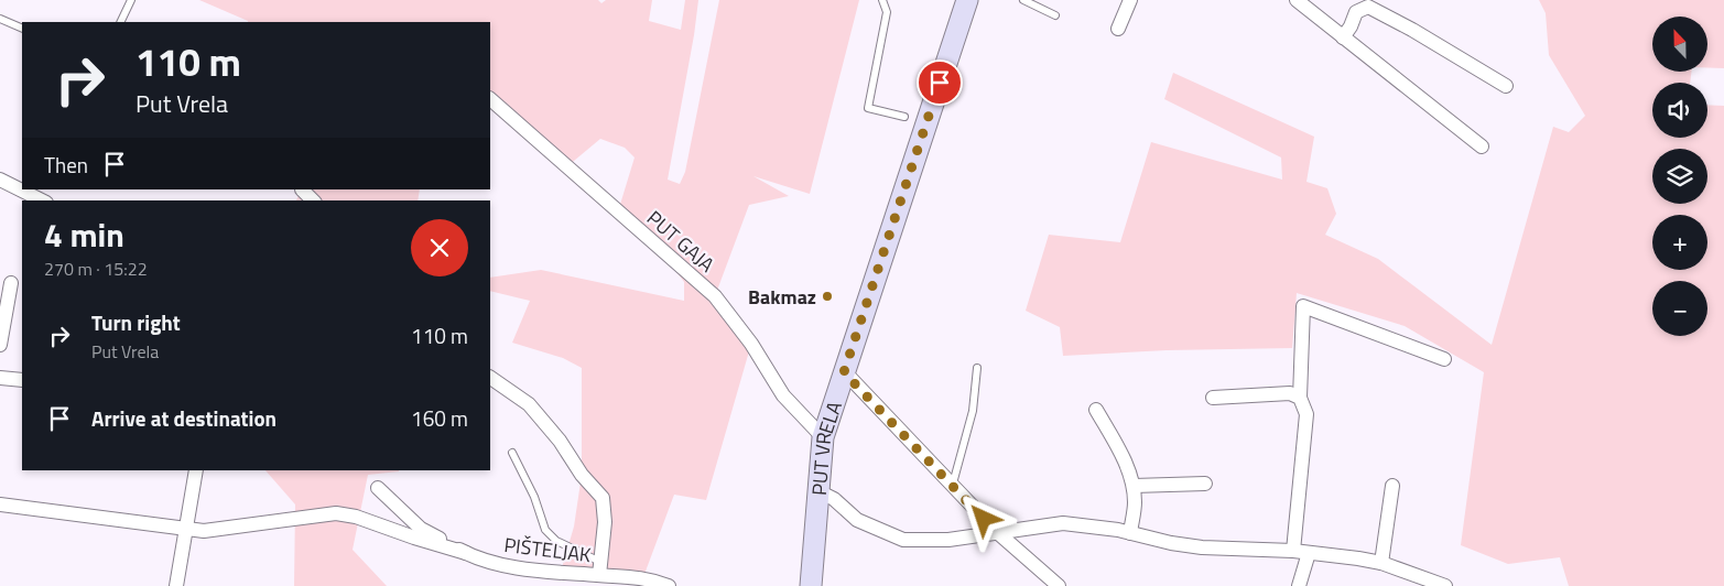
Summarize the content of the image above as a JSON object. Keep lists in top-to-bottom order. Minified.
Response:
{"streets":{"main road":["PUT VRELA"],"street":["PUT GAJA","PIŠTELJAK"]},"crossings":[["PUT GAJA","PUT VRELA"]],"places":["Bakmaz"],"north":"top","page":{"map_buttons":["+","−"],"turn":["110 m","Put Vrela"],"then":"Then","heading":["4 min","270 m · 15:22"],"list":[{"name":"Turn right","note":"Put Vrela","value":"110 m"},{"name":"Arrive at destination","value":"160 m"}]}}
